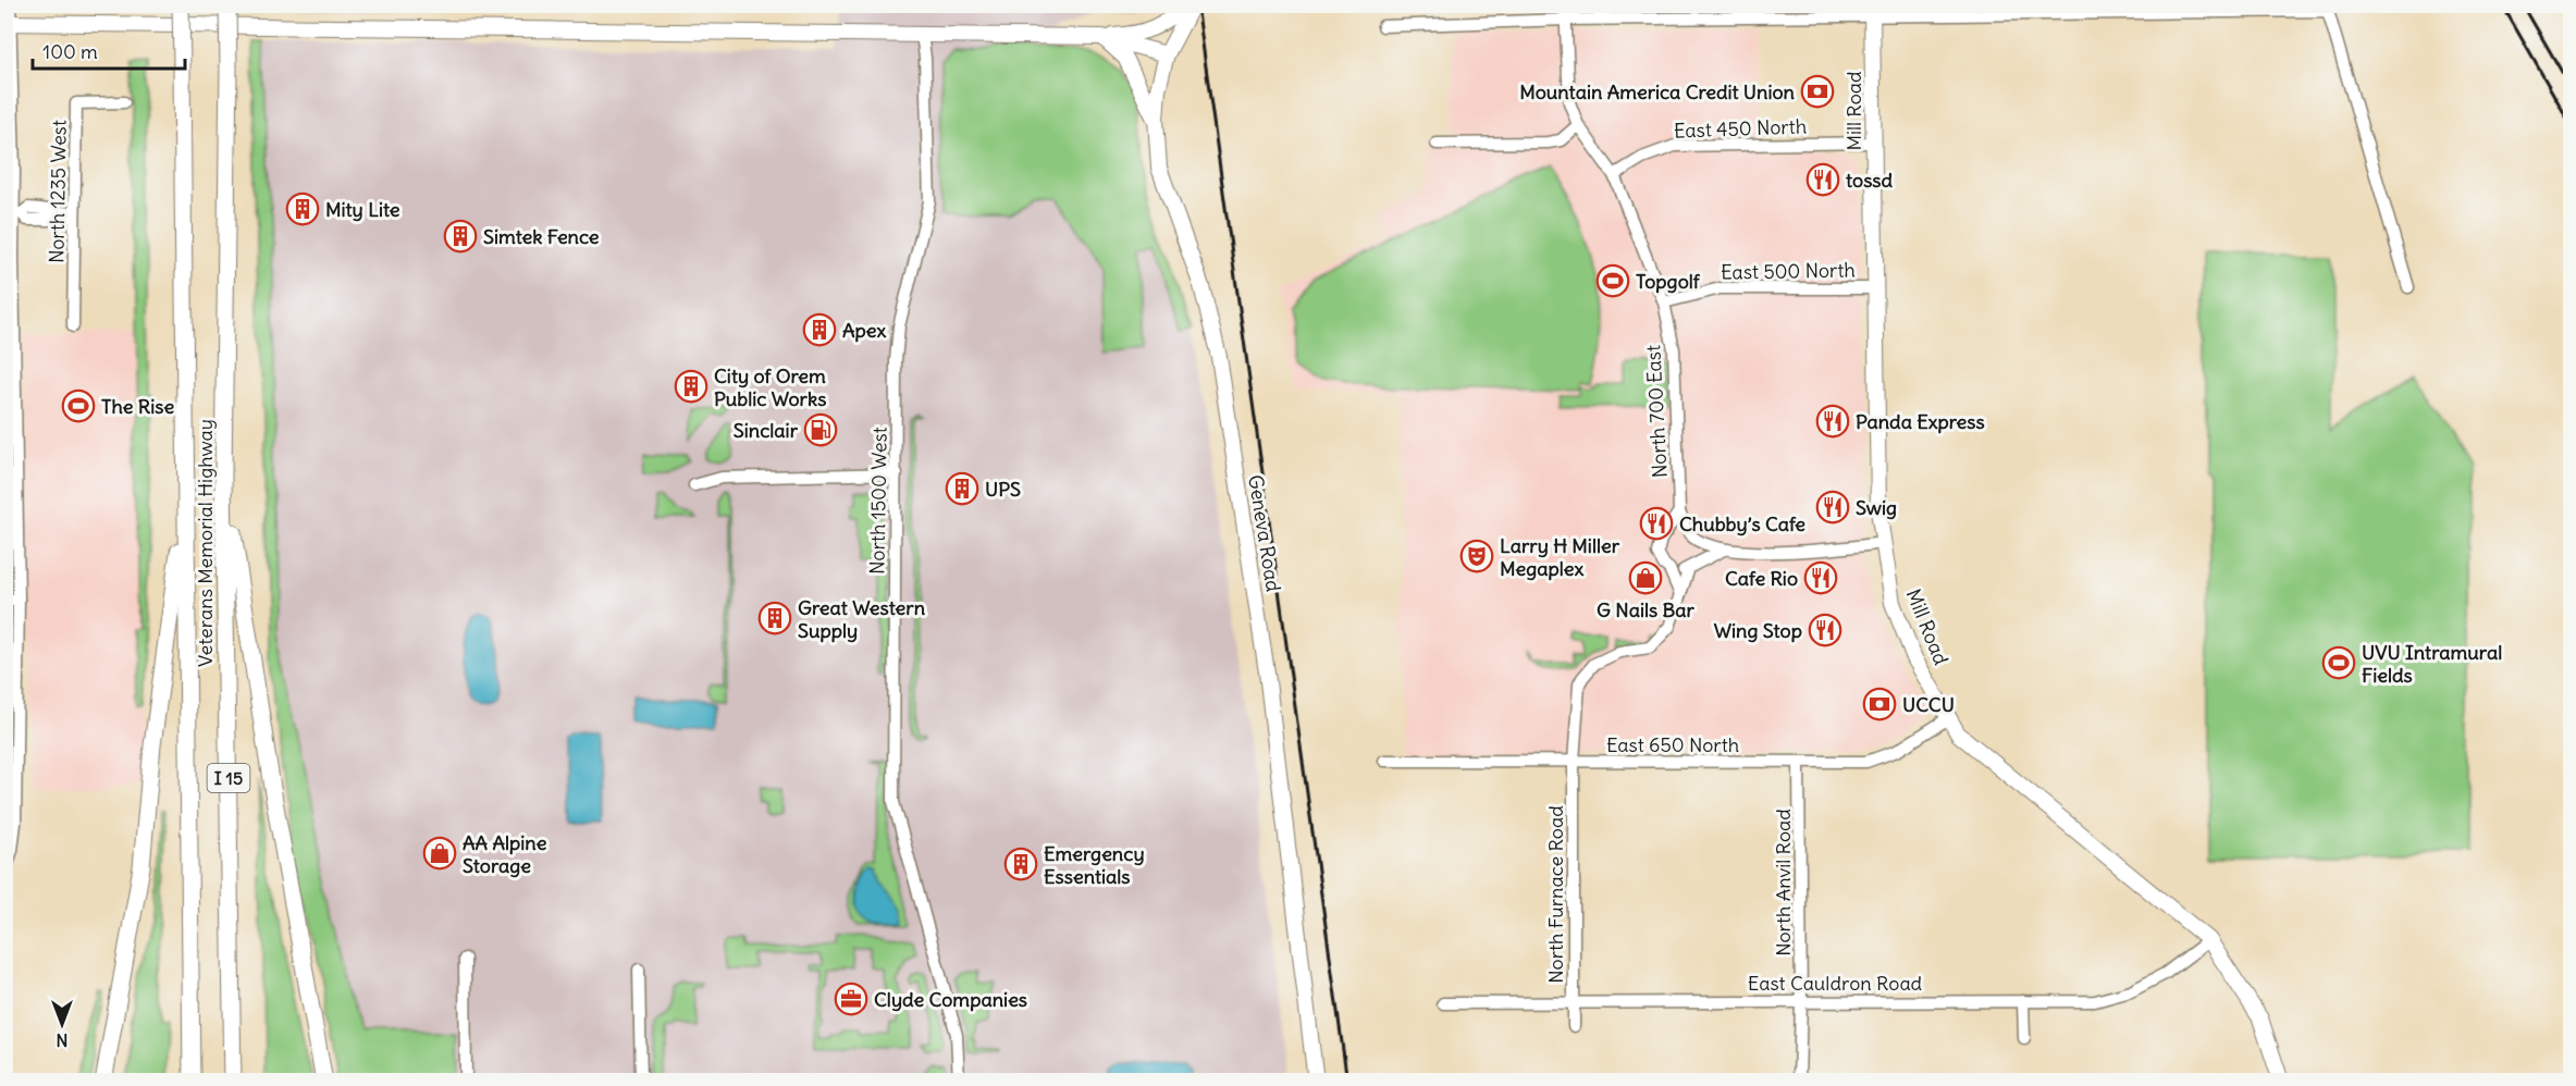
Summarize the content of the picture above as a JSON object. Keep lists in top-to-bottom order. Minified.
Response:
{"streets":{"highway":["Veterans Memorial Highway","I 15"],"main road":["Mill Road","Geneva Road"],"street":["East 450 North","North 1235 West","East 500 North","North 700 East","North 1500 West","East 650 North","North Anvil Road","North Furnace Road","East Cauldron Road"]},"crossings":[["Mill Road","East 450 North"],["Mill Road","East 500 North"],["Mill Road","East 650 North"],["Mill Road","East Cauldron Road"],["East 450 North","North 700 East"],["East 500 North","North 700 East"],["East 650 North","North Anvil Road"],["East 650 North","North Furnace Road"],["North Anvil Road","East Cauldron Road"],["North Furnace Road","East Cauldron Road"]],"places":{"bank":["Mountain America Credit Union","UCCU"],"restaurant":["tossd","Panda Express","Swig","Chubby’s Cafe","Cafe Rio","Wing Stop"],"building":["Mity Lite","Simtek Fence","Apex","City of Orem Public Works","UPS","Great Western Supply","Emergency Essentials"],"sports":["Topgolf","The Rise","UVU Intramural Fields"],"fuel station":["Sinclair"],"theatre":["Larry H Miller Megaplex"],"shop":["G Nails Bar","AA Alpine Storage"],"office":["Clyde Companies"]},"scale_bar":"100 m","north":"bottom"}
